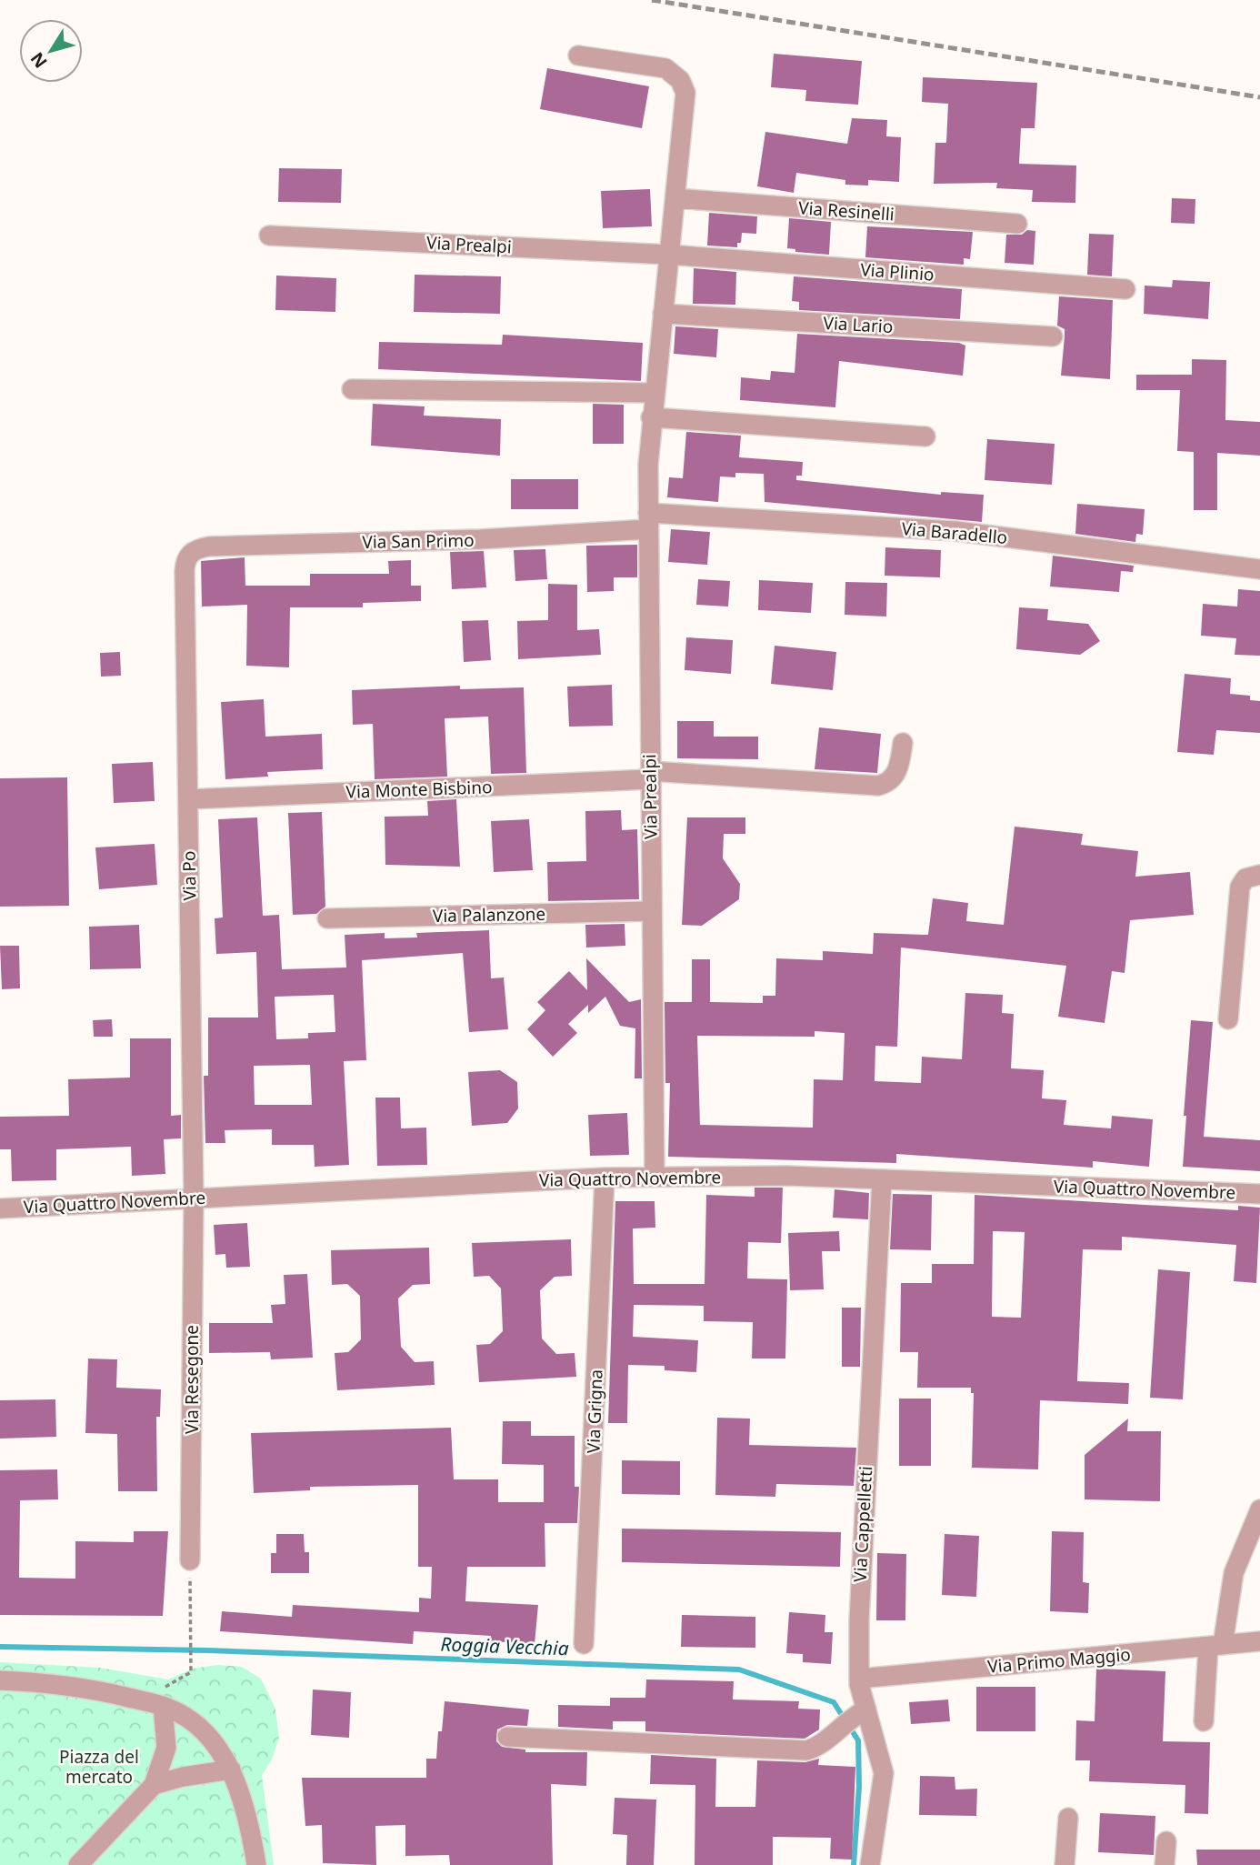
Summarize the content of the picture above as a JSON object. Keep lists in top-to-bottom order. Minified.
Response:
{"streets":{"street":["Via Resinelli","Via Prealpi","Via Plinio","Via Lario","Via Baradello","Via San Primo","Via Monte Bisbino","Via Po","Via Palanzone","Via Quattro Novembre","Via Resegone","Via Grigna","Via Cappelletti","Via Primo Maggio"]},"crossings":[["Via Resinelli","Via Prealpi"],["Via Prealpi","Via Plinio"],["Via Prealpi","Via Lario"],["Via Prealpi","Via Baradello"],["Via Prealpi","Via San Primo"],["Via Prealpi","Via Monte Bisbino"],["Via Prealpi","Via Palanzone"],["Via Prealpi","Via Quattro Novembre"],["Via Baradello","Via San Primo"],["Via San Primo","Via Po"],["Via Monte Bisbino","Via Po"],["Via Po","Via Quattro Novembre"],["Via Po","Via Resegone"],["Via Quattro Novembre","Via Resegone"],["Via Quattro Novembre","Via Grigna"],["Via Quattro Novembre","Via Cappelletti"],["Via Cappelletti","Via Primo Maggio"]],"water":["Roggia Vecchia"],"parks":["Piazza del mercato"],"north":"bottom left"}
